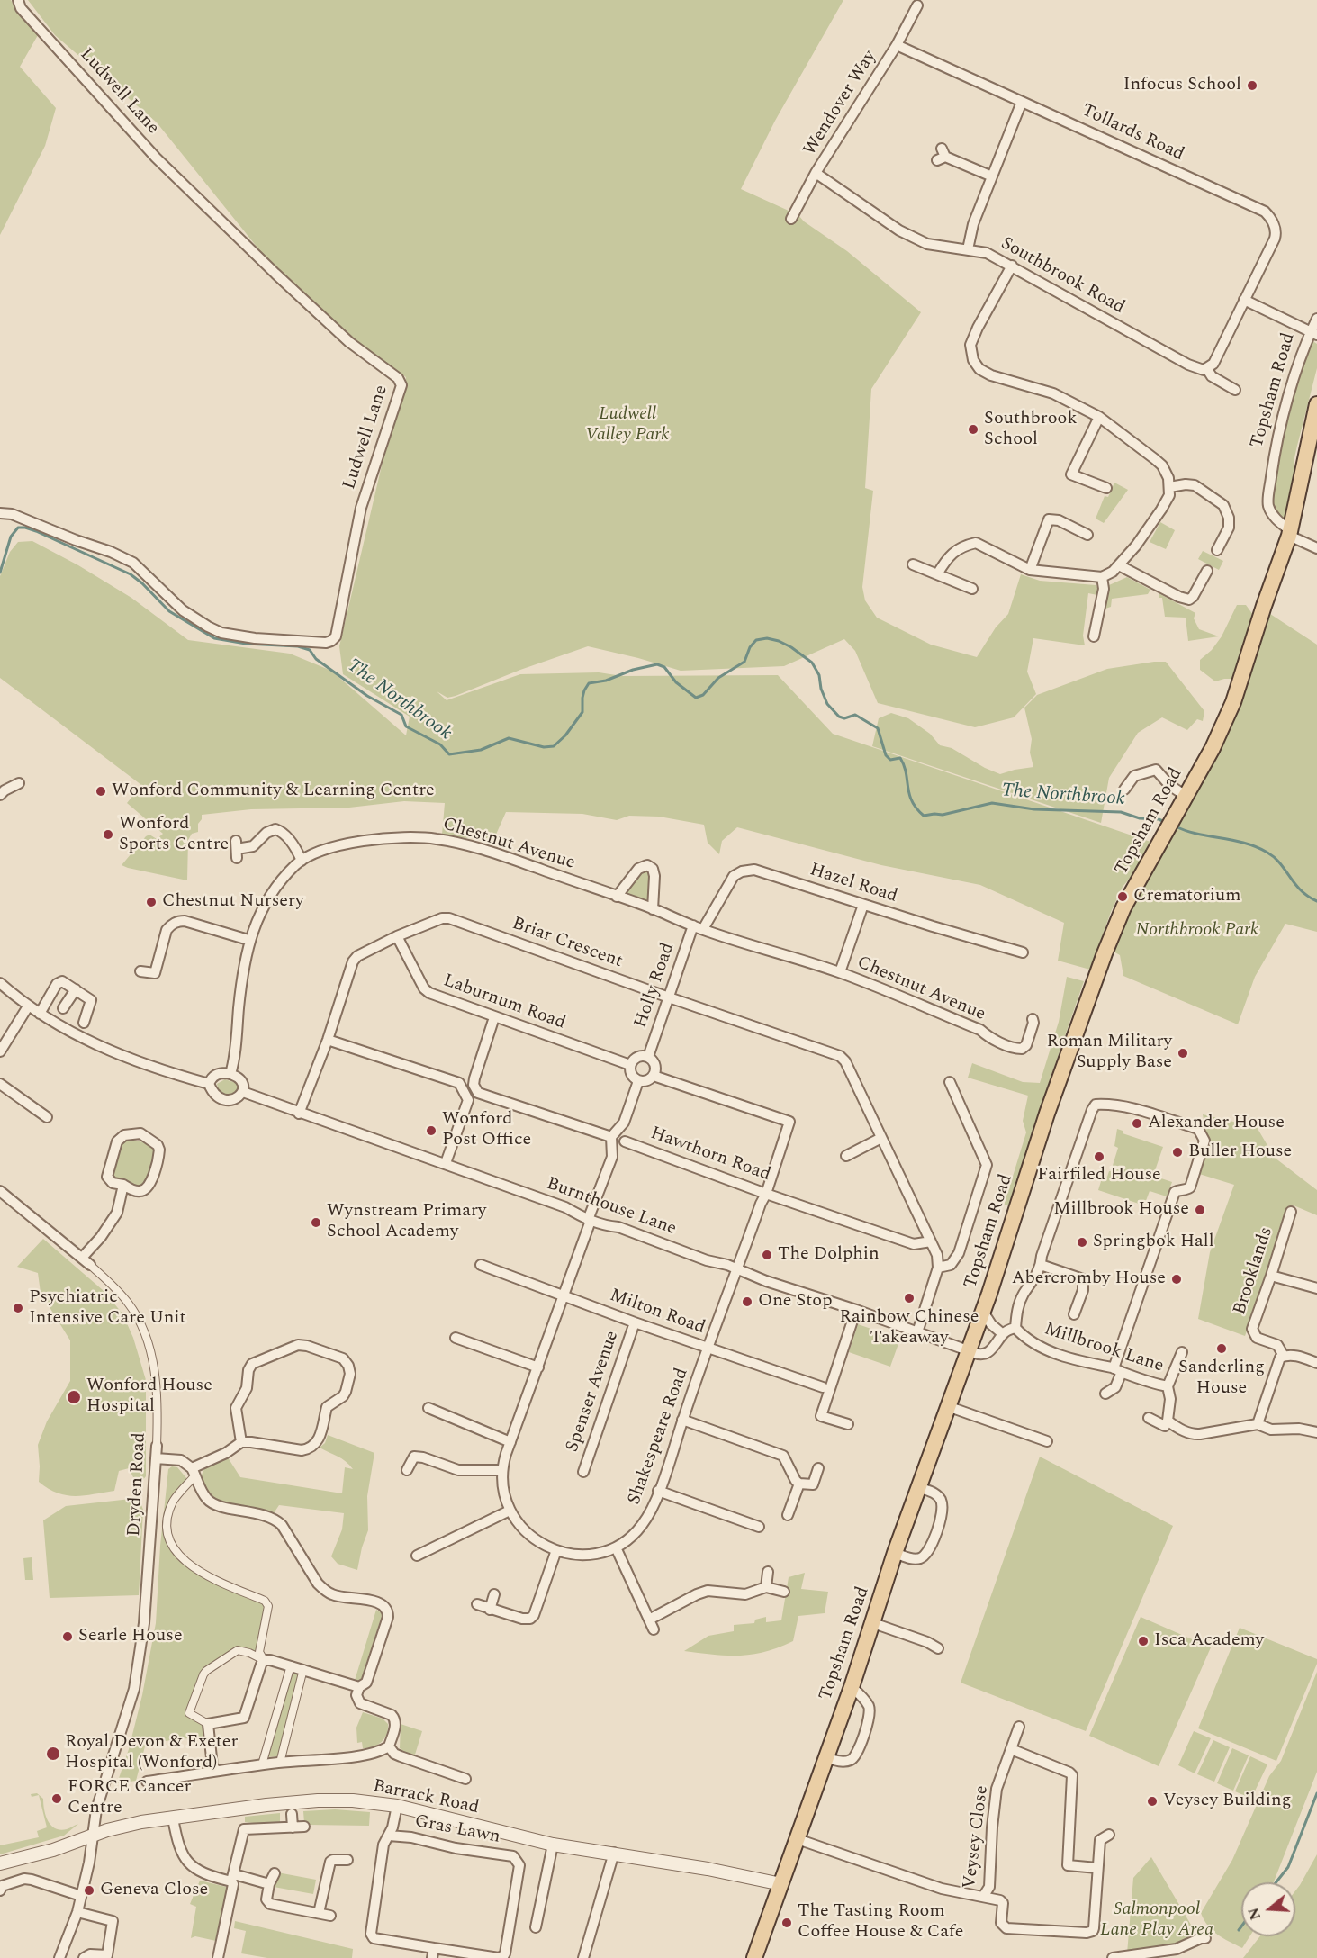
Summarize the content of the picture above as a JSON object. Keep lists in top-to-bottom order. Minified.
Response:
{"streets":{"main road":["Topsham Road"],"street":["Ludwell Lane","Wendover Way","Tollards Road","Southbrook Road","Chestnut Avenue","Hazel Road","Briar Crescent","Holly Road","Laburnum Road","Hawthorn Road","Burnthouse Lane","Brooklands","Milton Road","Millbrook Lane","Spenser Avenue","Shakespeare Road","Dryden Road","Barrack Road","Gras Lawn","Veysey Close"]},"crossings":[["Wendover Way","Tollards Road"],["Wendover Way","Southbrook Road"],["Topsham Road","Burnthouse Lane"],["Topsham Road","Barrack Road"],["Chestnut Avenue","Hazel Road"],["Chestnut Avenue","Holly Road"],["Chestnut Avenue","Burnthouse Lane"],["Hazel Road","Holly Road"],["Briar Crescent","Holly Road"],["Briar Crescent","Laburnum Road"],["Briar Crescent","Hawthorn Road"],["Briar Crescent","Burnthouse Lane"],["Holly Road","Laburnum Road"],["Holly Road","Shakespeare Road"],["Laburnum Road","Hawthorn Road"],["Laburnum Road","Shakespeare Road"],["Hawthorn Road","Shakespeare Road"],["Burnthouse Lane","Shakespeare Road"],["Milton Road","Spenser Avenue"],["Milton Road","Shakespeare Road"],["Dryden Road","Barrack Road"],["Barrack Road","Gras Lawn"]],"water":["The Northbrook"],"parks":["Ludwell Valley Park","Northbrook Park","Salmonpool Lane Play Area"],"places":["Infocus School","Southbrook School","Wonford Community & Learning Centre","Wonford Sports Centre","Crematorium","Chestnut Nursery","Roman Military Supply Base","Alexander House","Wonford Post Office","Buller House","Fairfiled House","Millbrook House","Wynstream Primary School Academy","Springbok Hall","The Dolphin","Abercromby House","Rainbow Chinese Takeaway","One Stop","Psychiatric Intensive Care Unit","Sanderling House","Wonford House Hospital","Searle House","Isca Academy","Royal Devon & Exeter Hospital (Wonford)","FORCE Cancer Centre","Veysey Building","Geneva Close","The Tasting Room Coffee House & Cafe"],"north":"left"}
